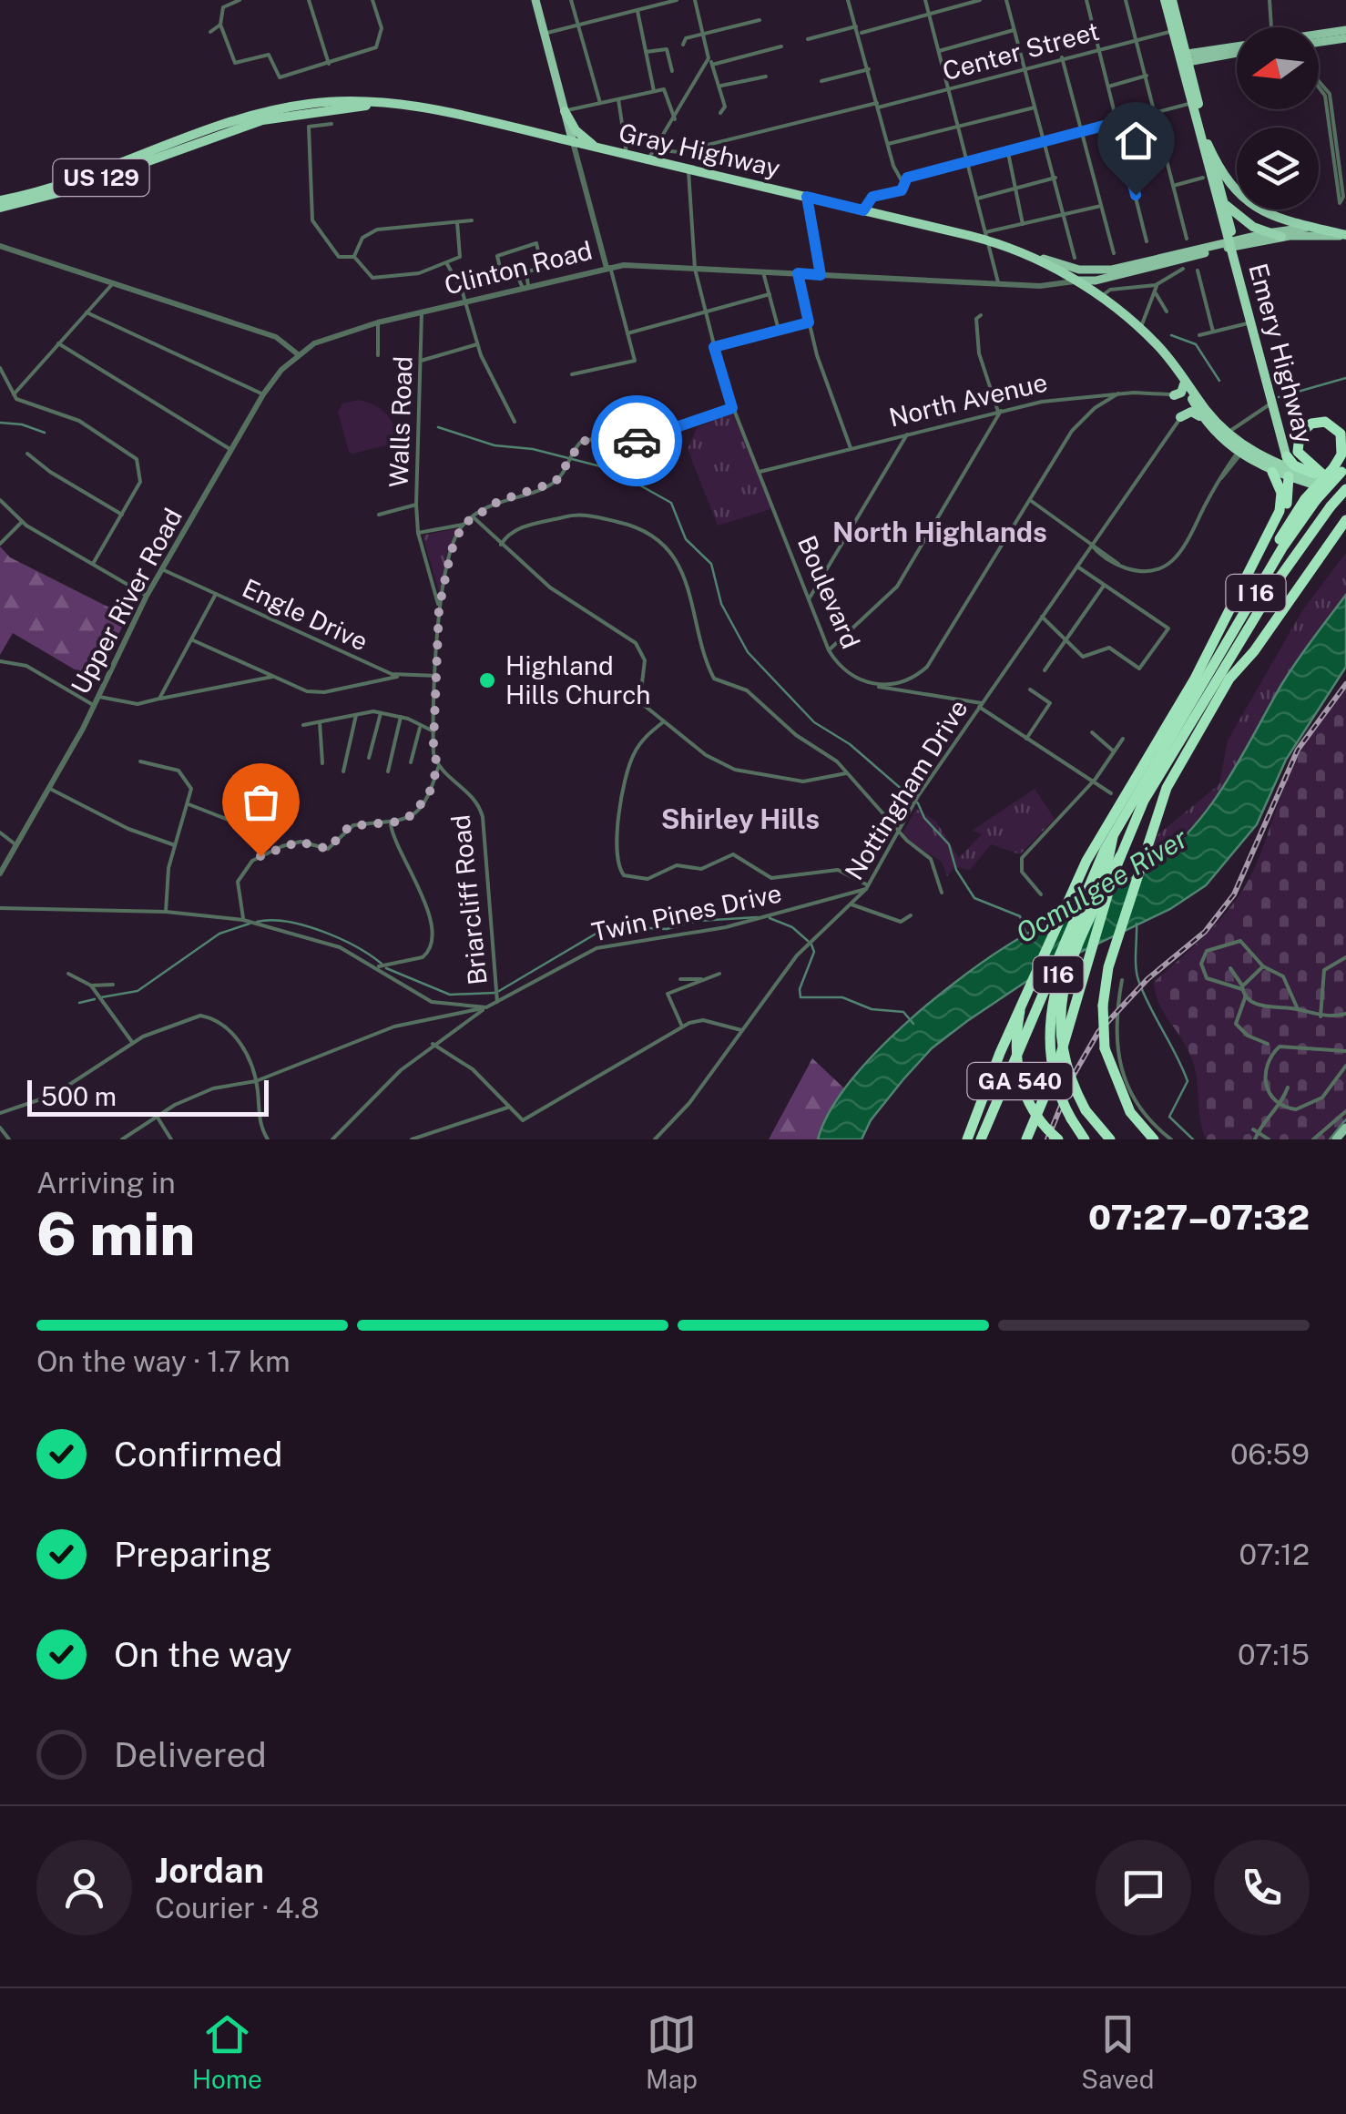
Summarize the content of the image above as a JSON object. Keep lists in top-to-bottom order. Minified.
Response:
{"streets":{"highway":["Gray Highway","US 129","Emery Highway","I 16","I16","GA 540"],"street":["Center Street","Clinton Road","North Avenue","Walls Road","Boulevard","Upper River Road","Engle Drive","Nottingham Drive","Briarcliff Road","Twin Pines Drive"]},"crossings":[["Center Street","Emery Highway"],["Gray Highway","US 129"],["Gray Highway","Clinton Road"],["Gray Highway","Boulevard"],["US 129","Emery Highway"],["US 129","North Avenue"],["US 129","Nottingham Drive"],["Clinton Road","Walls Road"],["Clinton Road","Boulevard"],["Clinton Road","Upper River Road"],["North Avenue","Boulevard"],["North Avenue","Nottingham Drive"],["Boulevard","Nottingham Drive"],["I 16","I16"],["I 16","GA 540"],["Upper River Road","Engle Drive"],["Nottingham Drive","Twin Pines Drive"],["Briarcliff Road","Twin Pines Drive"]],"districts":["North Highlands","Shirley Hills"],"water":["Ocmulgee River"],"places":["Highland Hills Church"],"scale_bar":"500 m","north":"left","page":{"scale":"500 m","heading":["6 min","Arriving in","07:27–07:32"],"panel":["Jordan","Courier · 4.8"],"bar":"On the way · 1.7 km","list":[["Confirmed","06:59"],["Preparing","07:12"],["On the way","07:15"],"Delivered"],"tabs":["Home","Map","Saved"]}}
